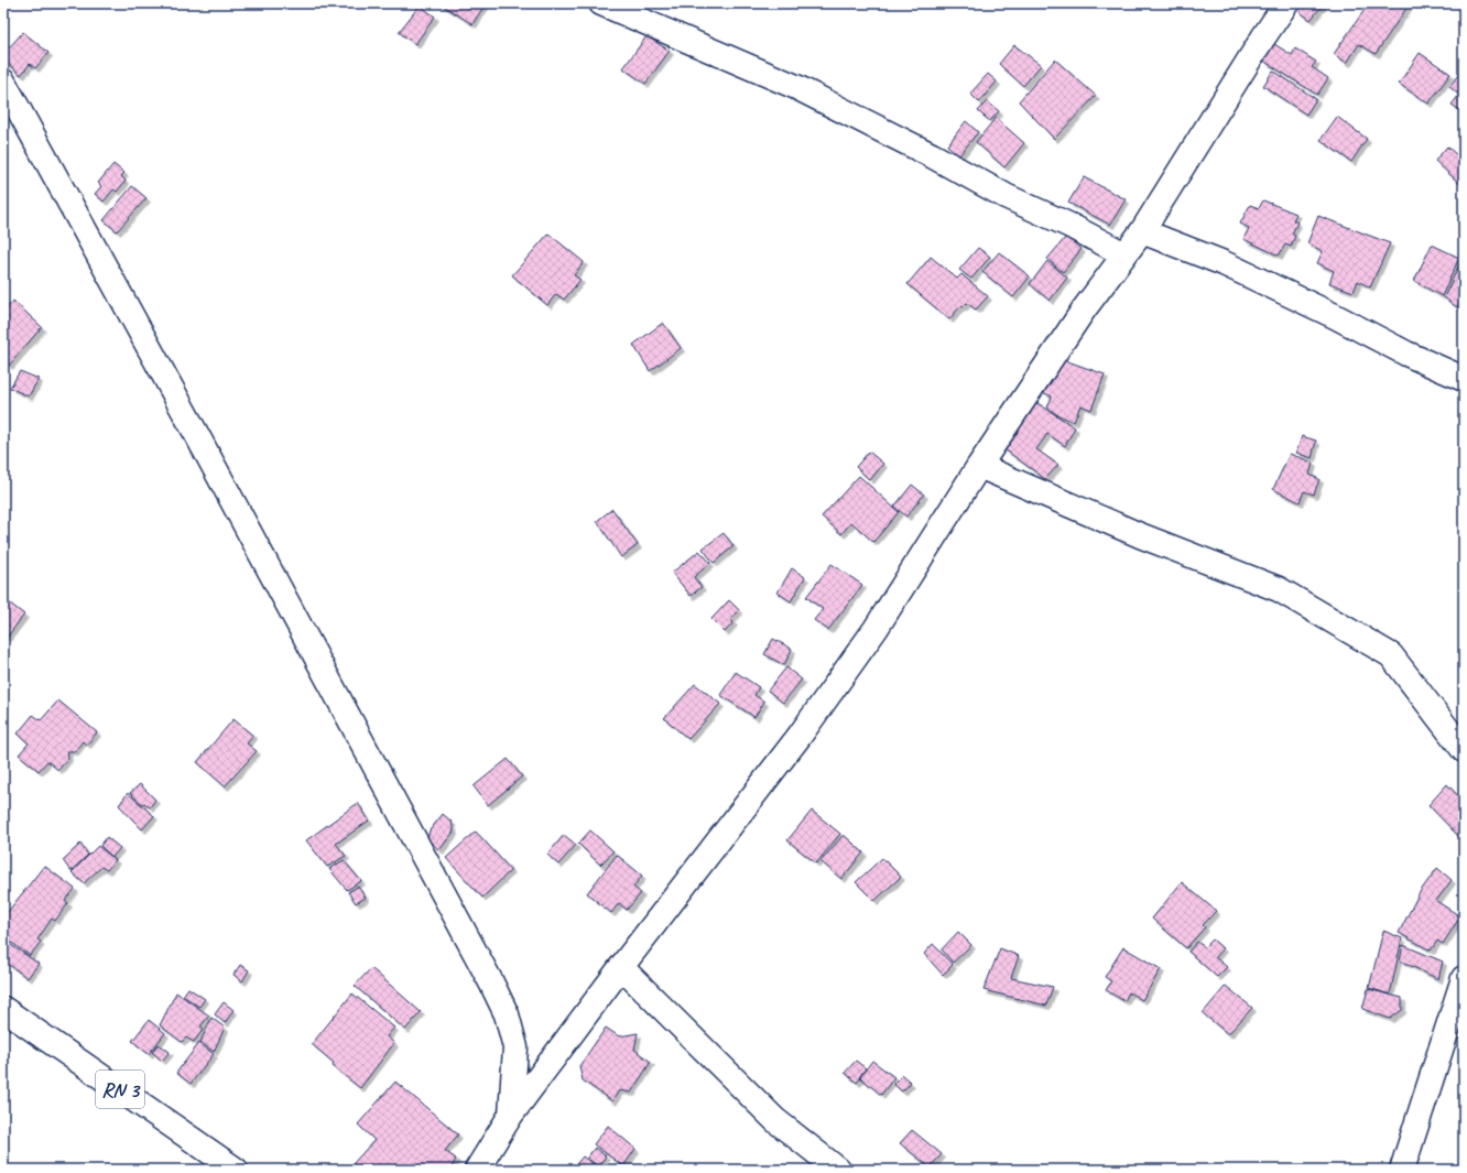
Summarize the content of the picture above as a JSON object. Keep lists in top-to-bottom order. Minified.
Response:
{"streets":{"main road":["RN 3"]}}
